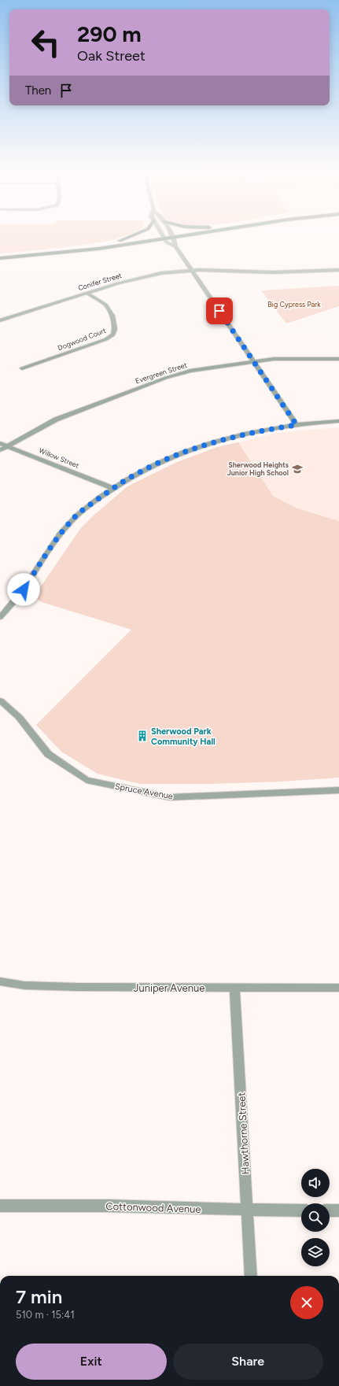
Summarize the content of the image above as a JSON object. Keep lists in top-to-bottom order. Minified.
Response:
{"streets":{"street":["Conifer Street","Dogwood Court","Evergreen Street","Willow Street","Spruce Avenue","Juniper Avenue","Hawthorne Street","Cottonwood Avenue"]},"crossings":[["Conifer Street","Dogwood Court"],["Evergreen Street","Willow Street"],["Juniper Avenue","Hawthorne Street"],["Hawthorne Street","Cottonwood Avenue"]],"parks":["Big Cypress Park"],"places":{"school or university":["Sherwood Heights Junior High School"],"building":["Sherwood Park Community Hall"]},"page":{"turn":["290 m","Oak Street"],"then":"Then","heading":["7 min","510 m · 15:41"],"buttons":["Exit","Share"]}}
